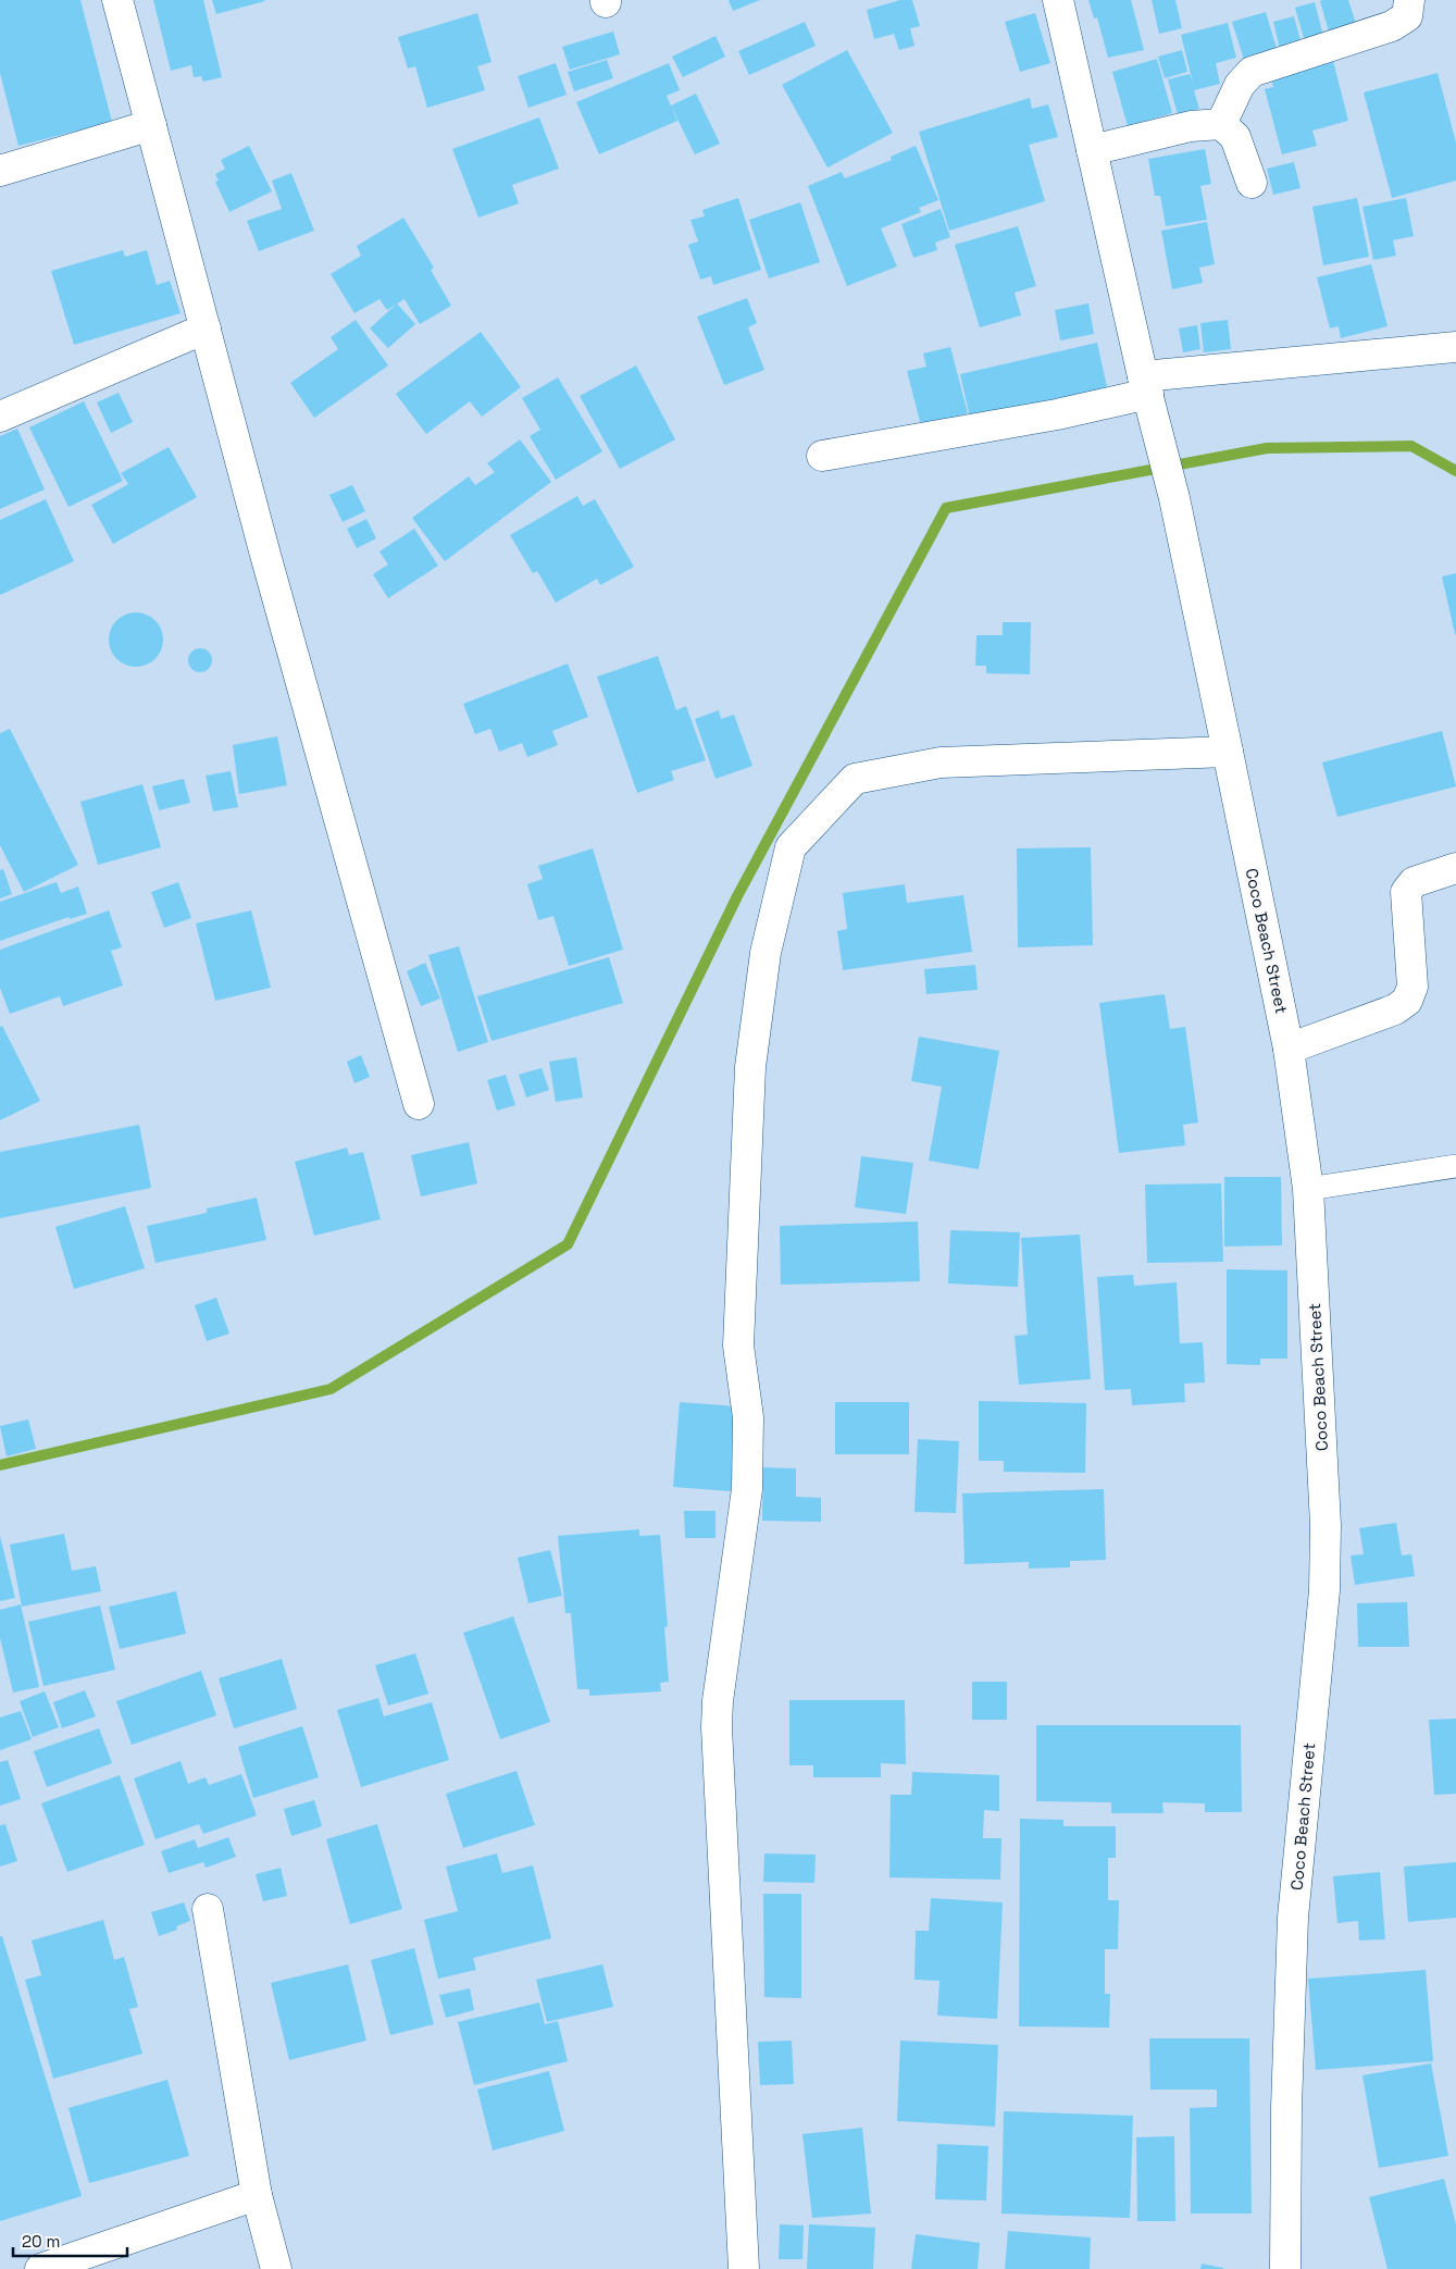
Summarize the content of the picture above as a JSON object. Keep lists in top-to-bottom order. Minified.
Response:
{"streets":{"street":["Coco Beach Street"]},"scale_bar":"20 m"}
